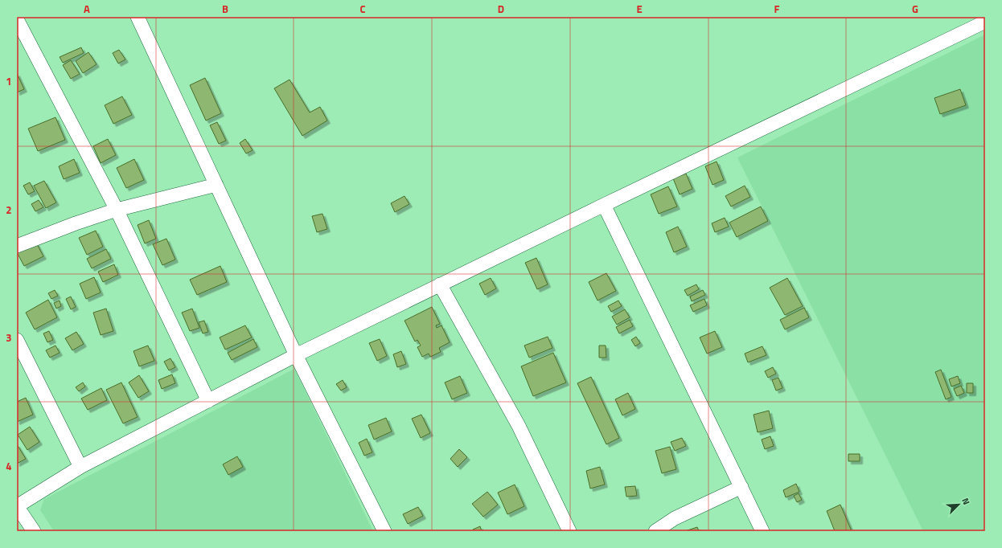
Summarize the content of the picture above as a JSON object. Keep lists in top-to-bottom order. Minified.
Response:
{"north":"top right","grid":{"columns":["A","B","C","D","E","F","G"],"rows":["1","2","3","4"]}}
